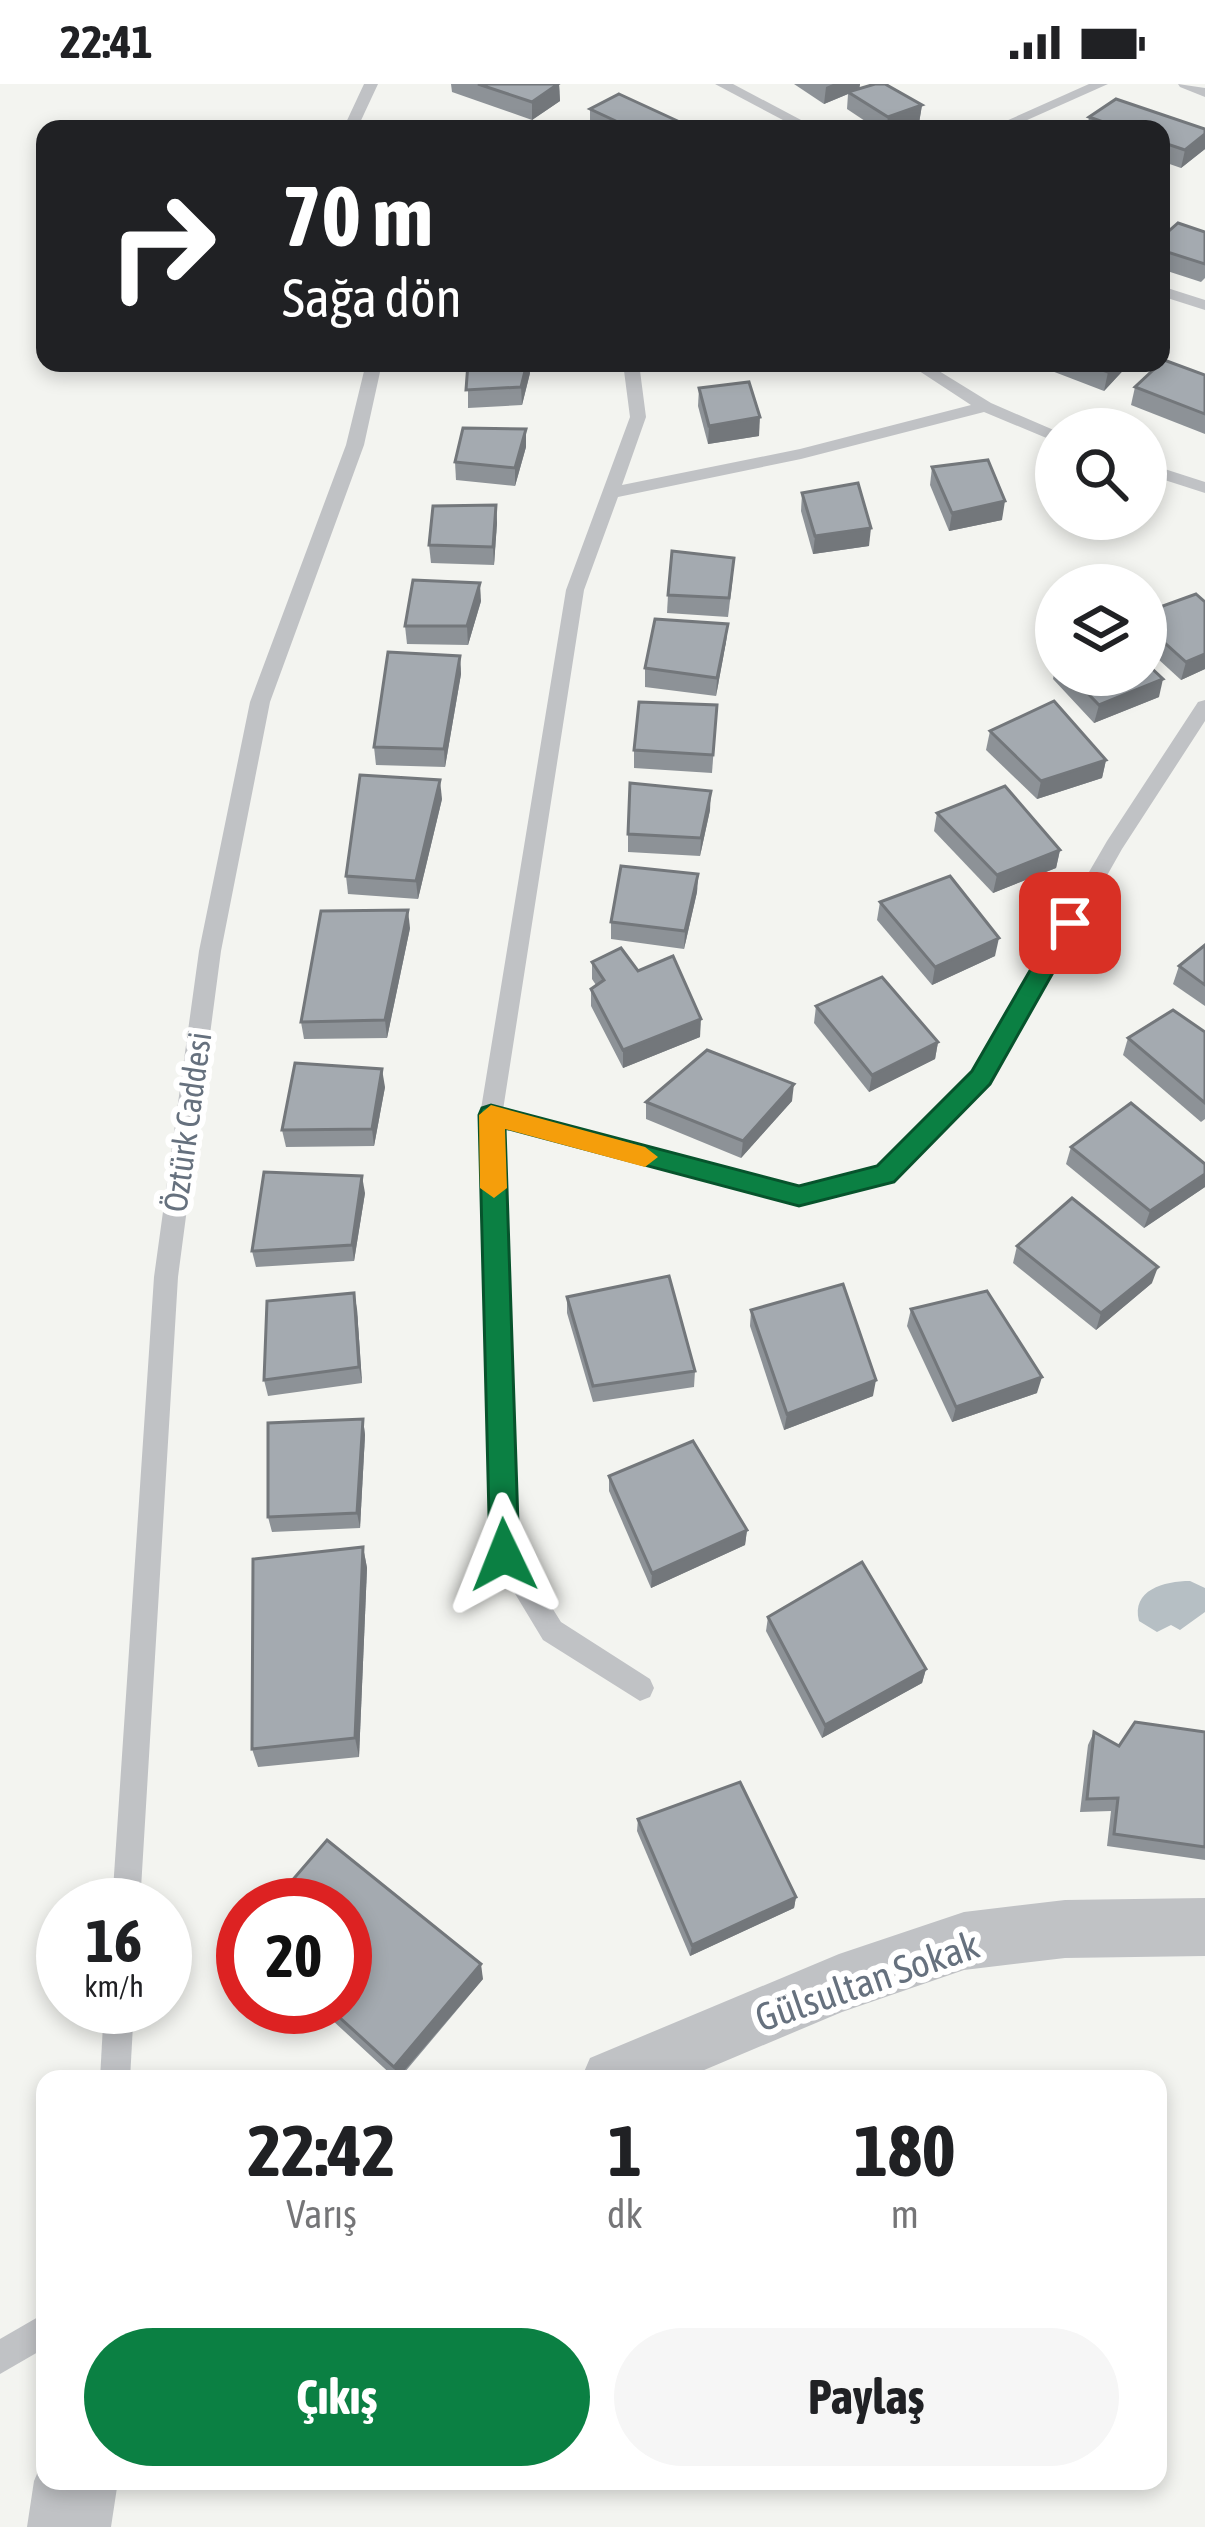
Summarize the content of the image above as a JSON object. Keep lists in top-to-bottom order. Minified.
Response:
{"streets":{"street":["Gülsultan Sokak"],"lane":["Öztürk Caddesi"]},"page":{"status":"22:41","turn":["70 m","Sağa dön"],"speed":"16 km/h","limit":"20","eta":["22:42","Varış","1","dk","180","m"],"buttons":["Çıkış","Paylaş"]}}
